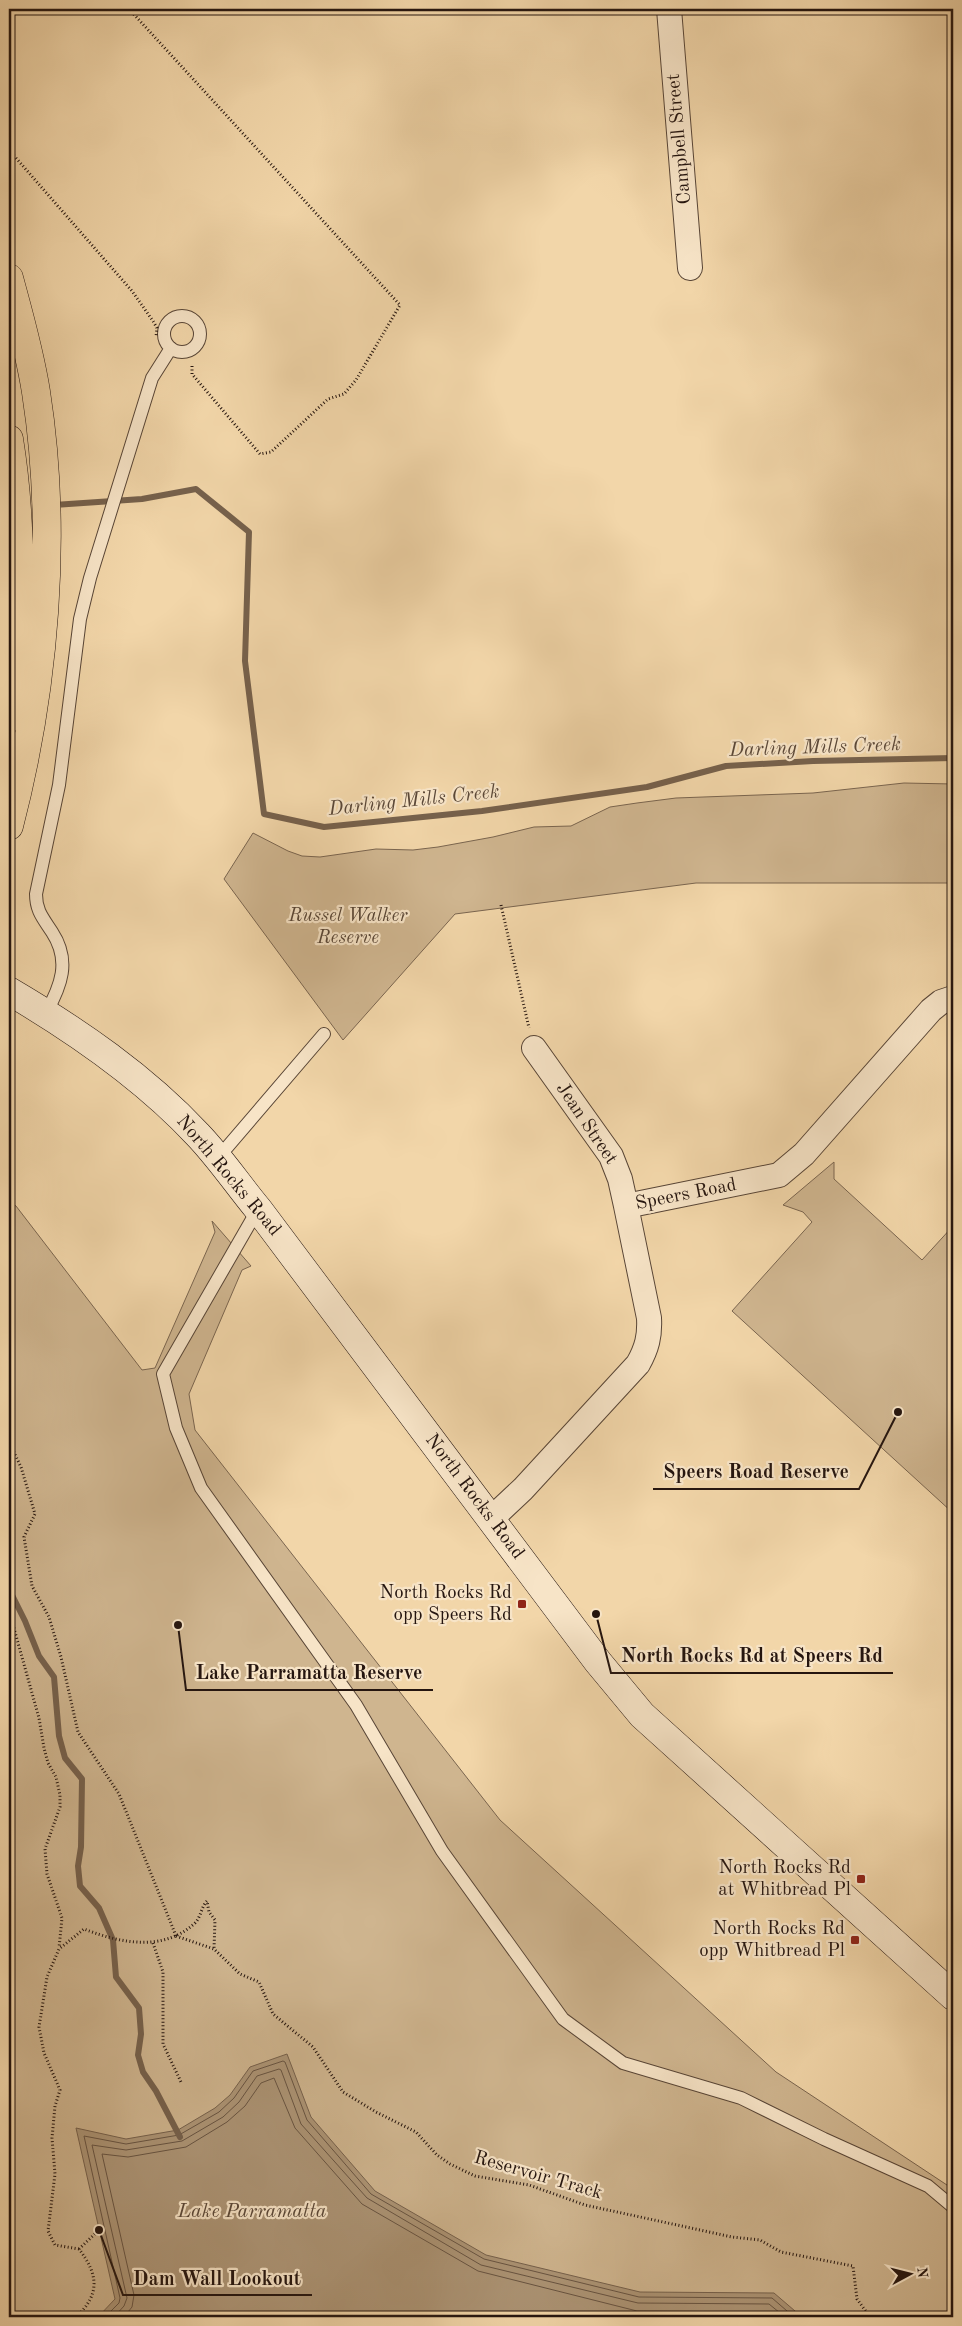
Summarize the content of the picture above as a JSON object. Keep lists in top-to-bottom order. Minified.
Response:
{"streets":{"main road":["North Rocks Road"],"street":["Campbell Street","Jean Street","Speers Road"],"path":["Reservoir Track"]},"crossings":[["Jean Street","Speers Road"],["North Rocks Road","Speers Road"]],"water":["Darling Mills Creek","Lake Parramatta"],"parks":["Russel Walker Reserve"],"places":{"other":["Speers Road Reserve","North Rocks Rd at Speers Rd","Lake Parramatta Reserve","Dam Wall Lookout"],"transit":["North Rocks Rd opp Speers Rd","North Rocks Rd at Whitbread Pl","North Rocks Rd opp Whitbread Pl"]},"north":"right"}
